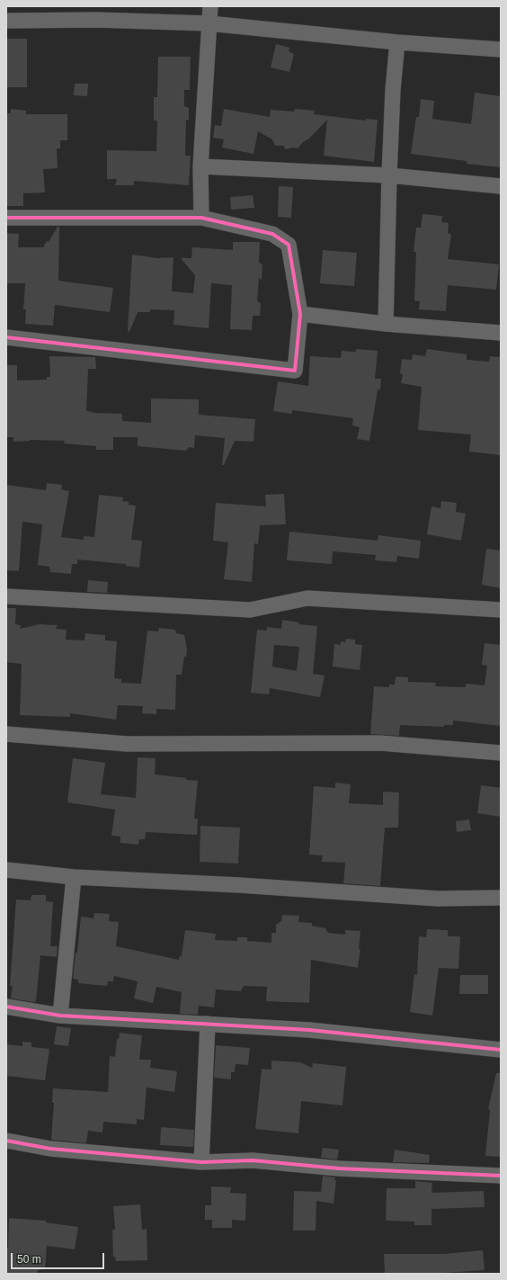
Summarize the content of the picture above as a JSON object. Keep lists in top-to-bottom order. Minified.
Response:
{"scale_bar":"50 m"}
